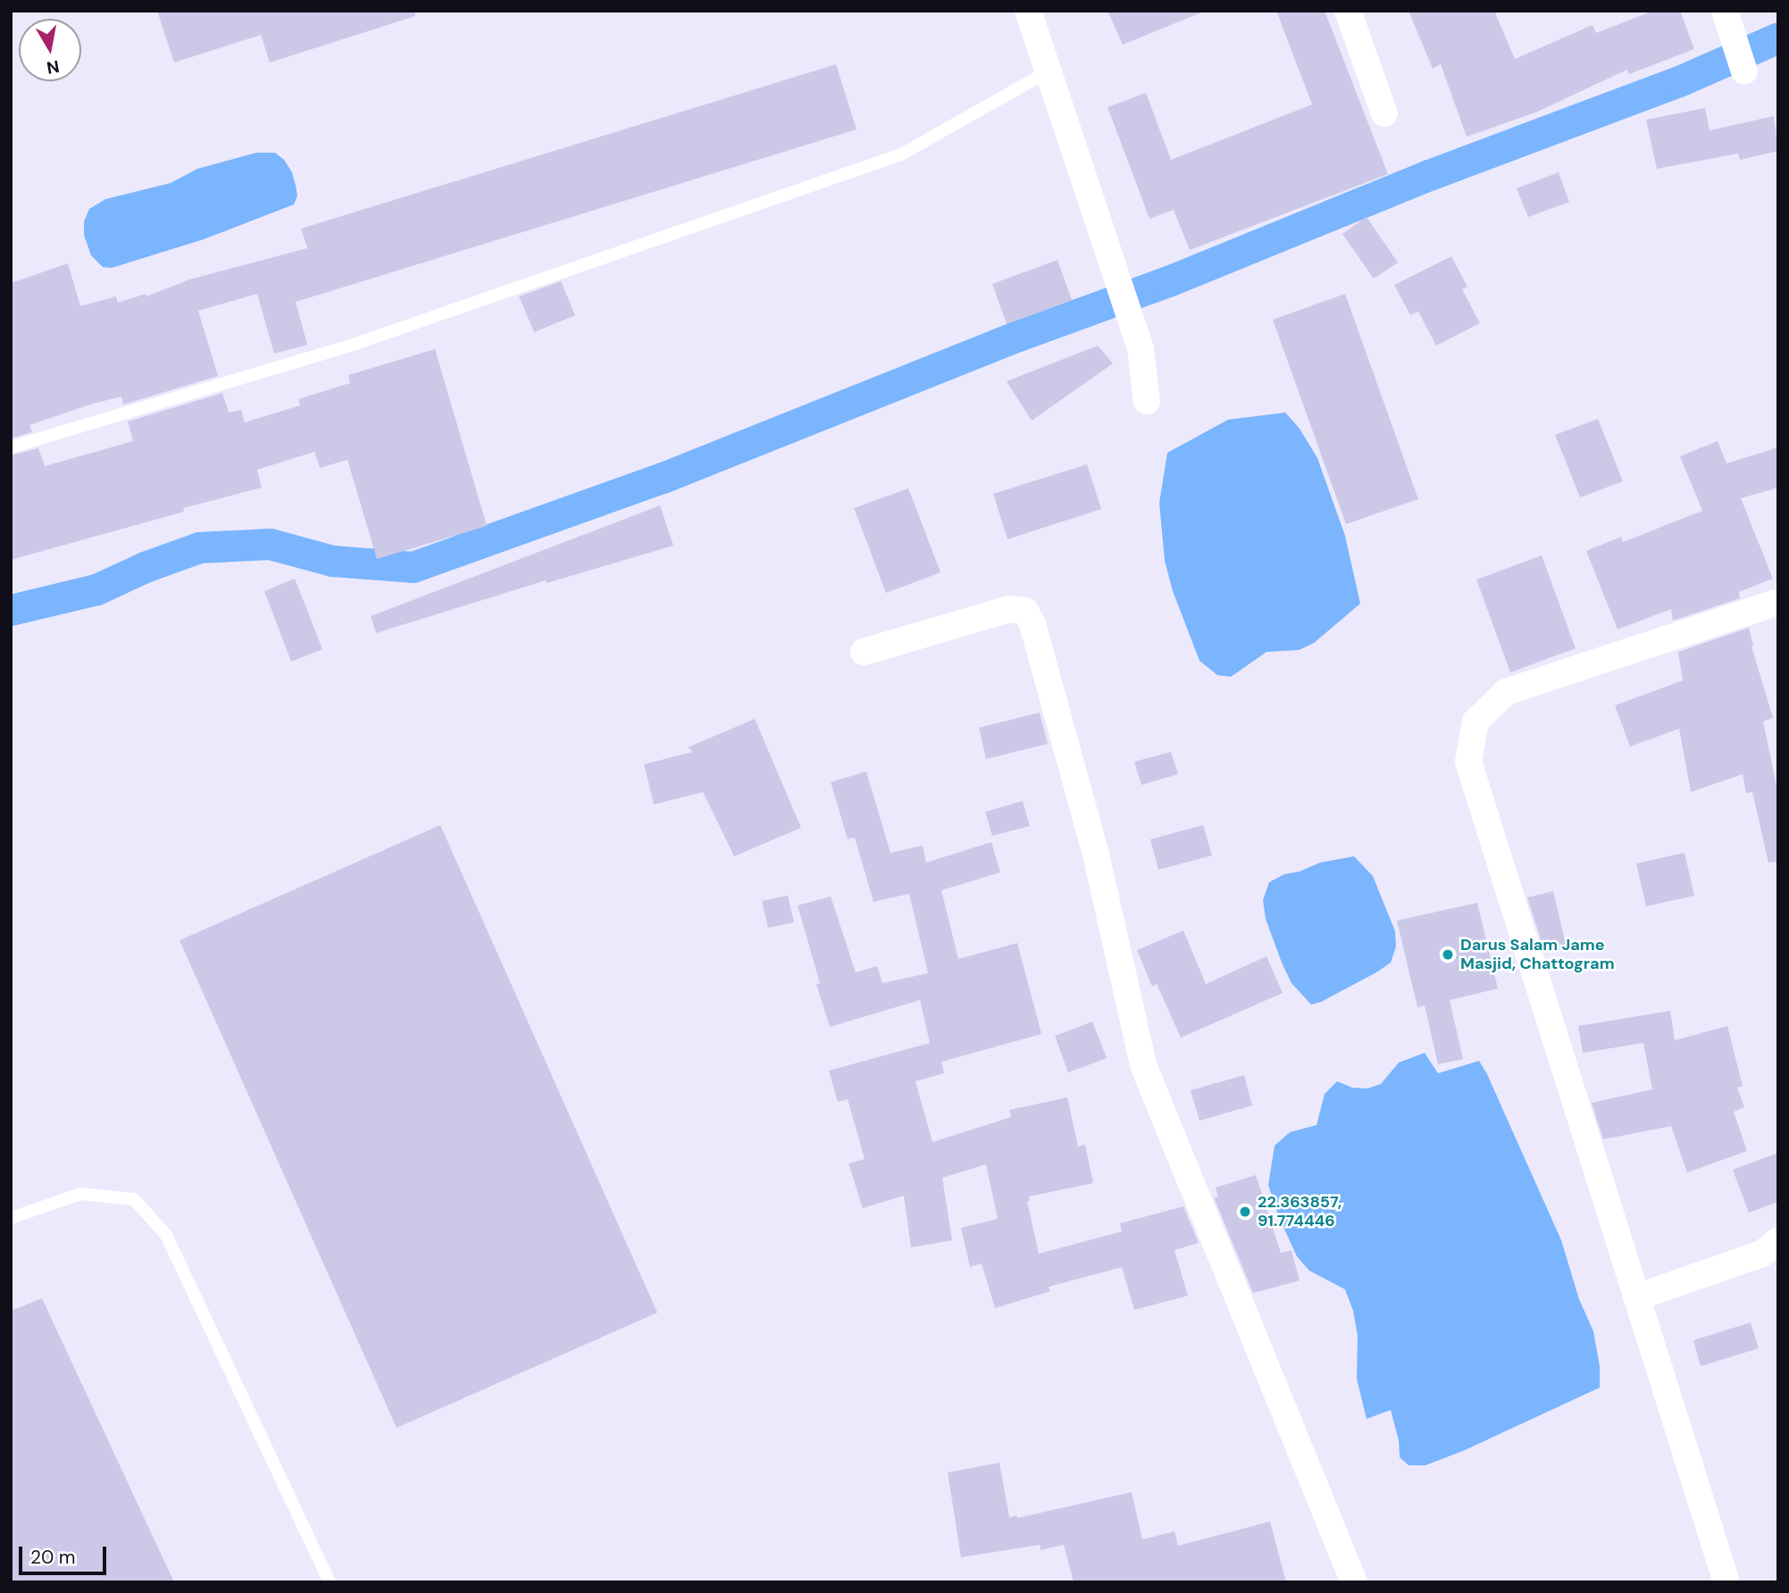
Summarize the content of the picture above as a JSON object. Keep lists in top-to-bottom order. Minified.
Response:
{"places":["Darus Salam Jame Masjid, Chattogram","22.363857, 91.774446"],"scale_bar":"20 m","north":"bottom"}
